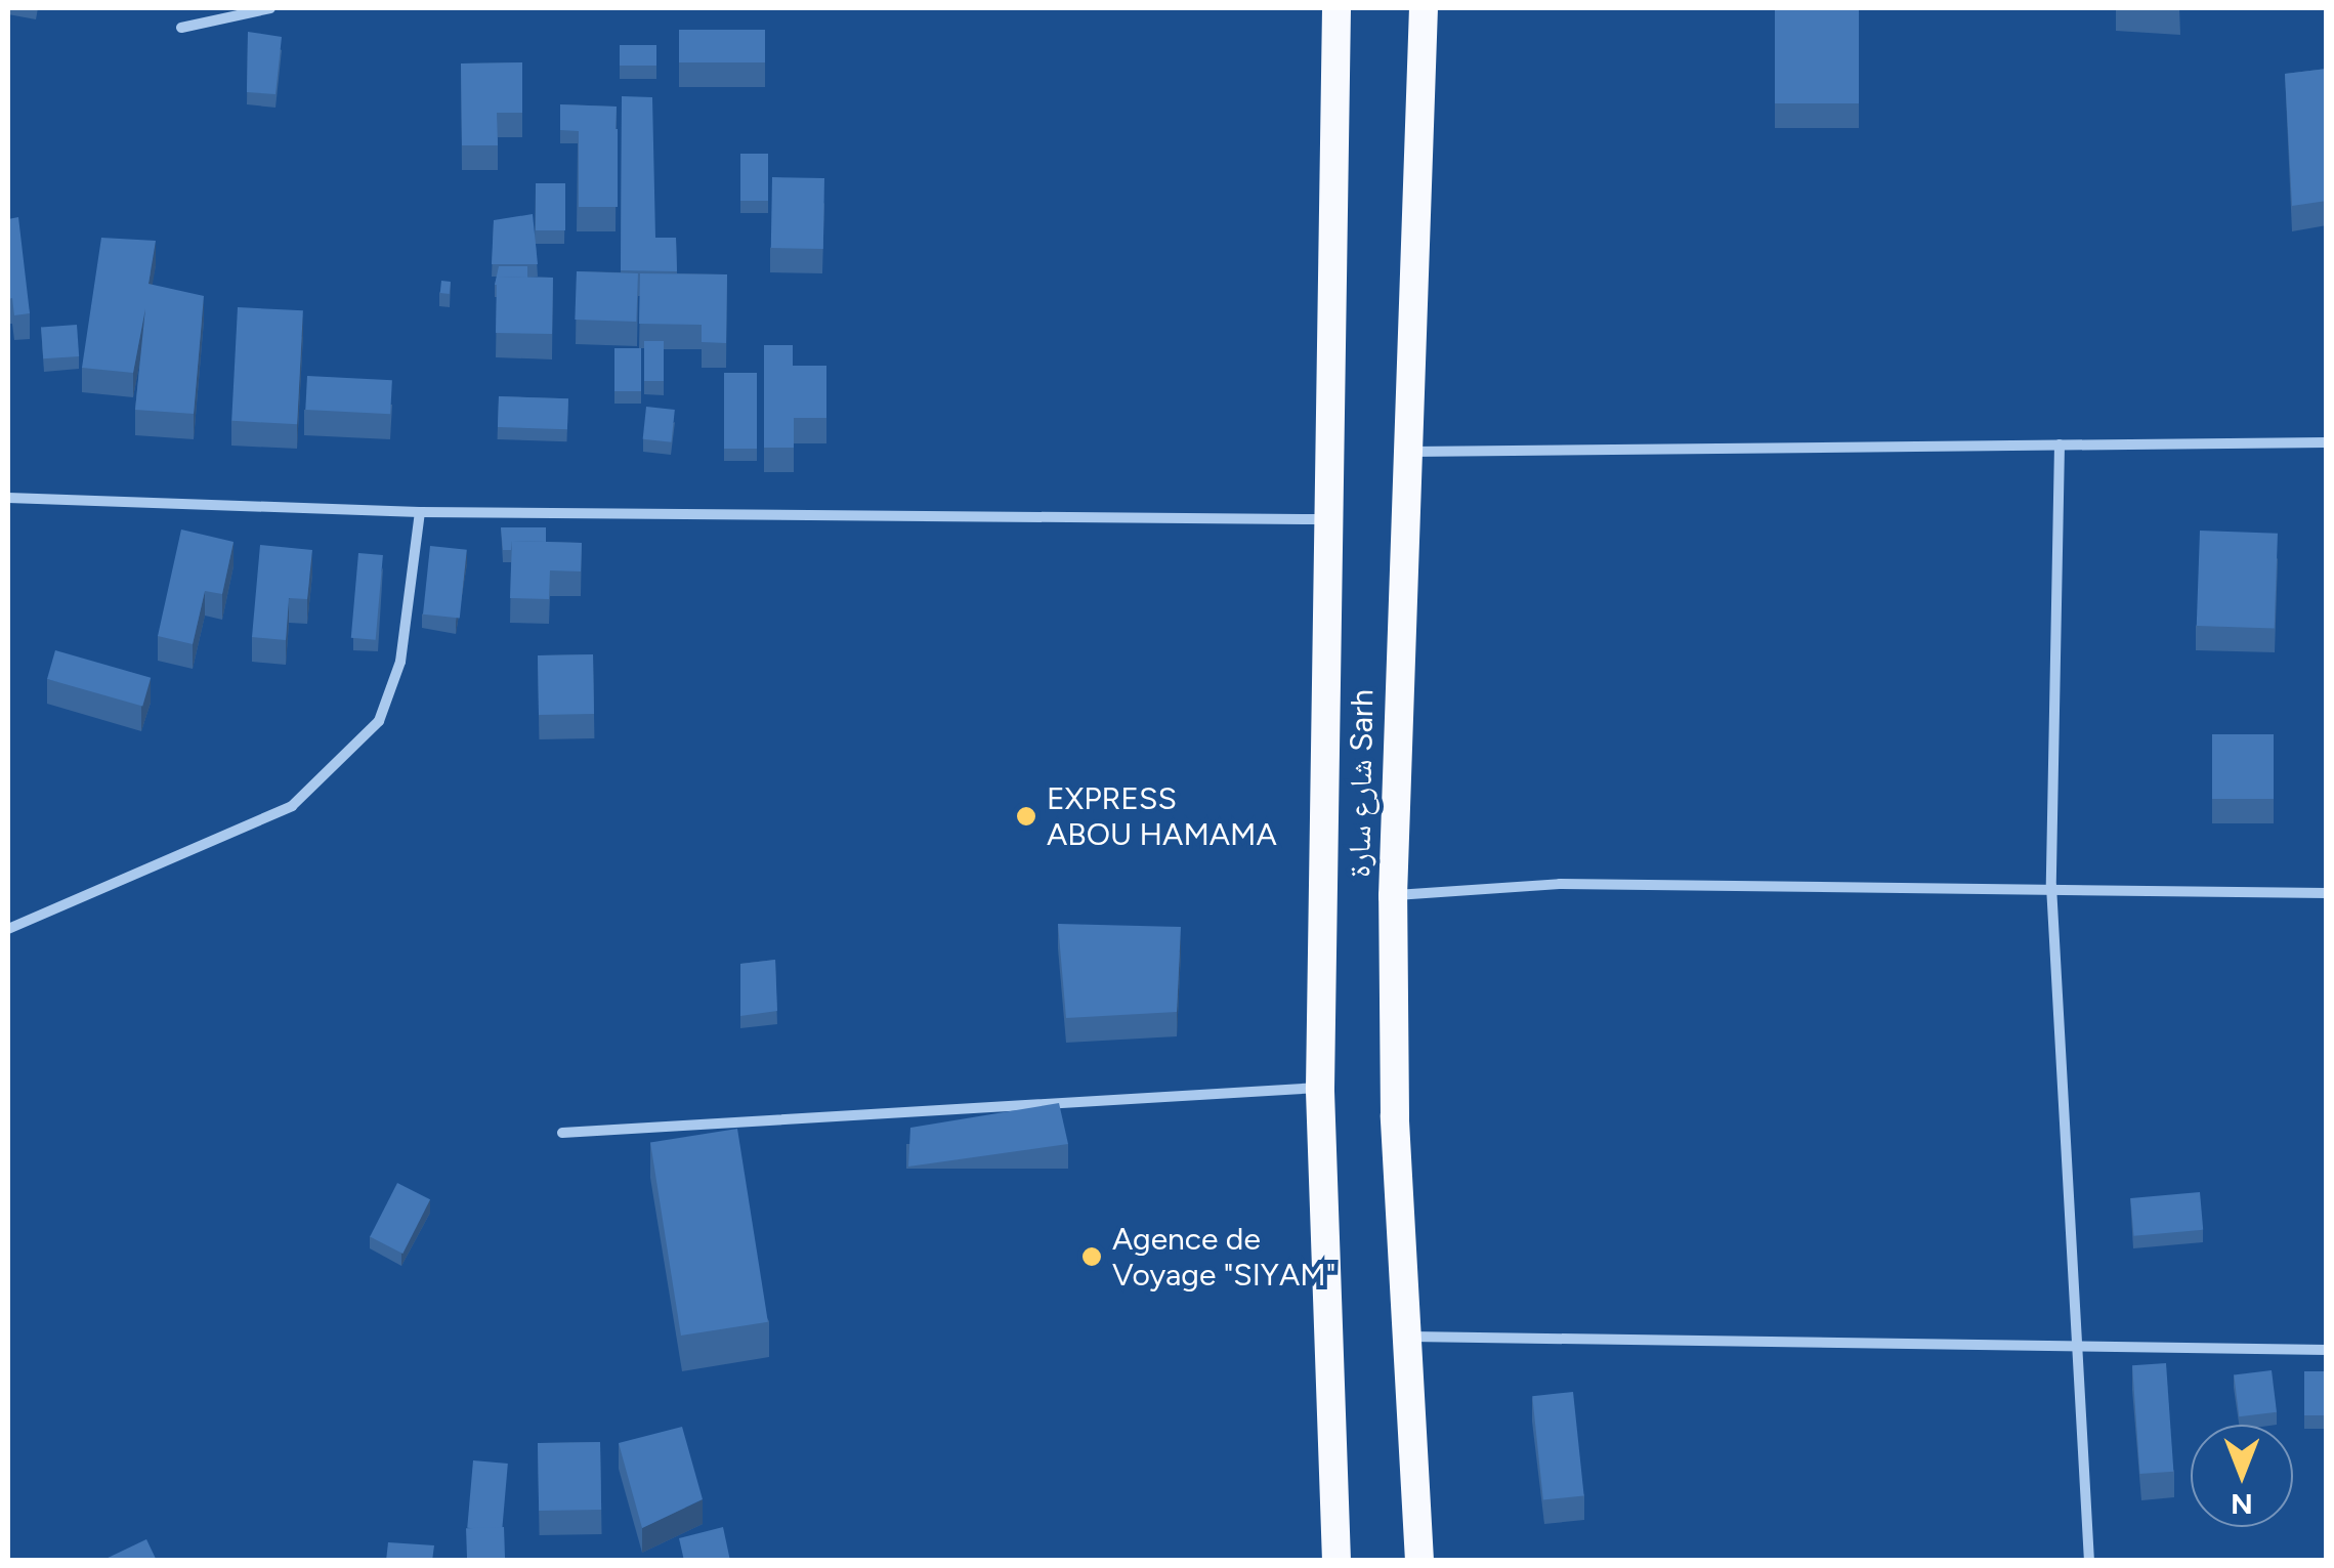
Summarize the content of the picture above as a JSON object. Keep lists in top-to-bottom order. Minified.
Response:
{"streets":{"highway":["شارع سارة Sarh"]},"places":["EXPRESS ABOU HAMAMA","Agence de Voyage \"SIYAM\""],"north":"bottom"}
